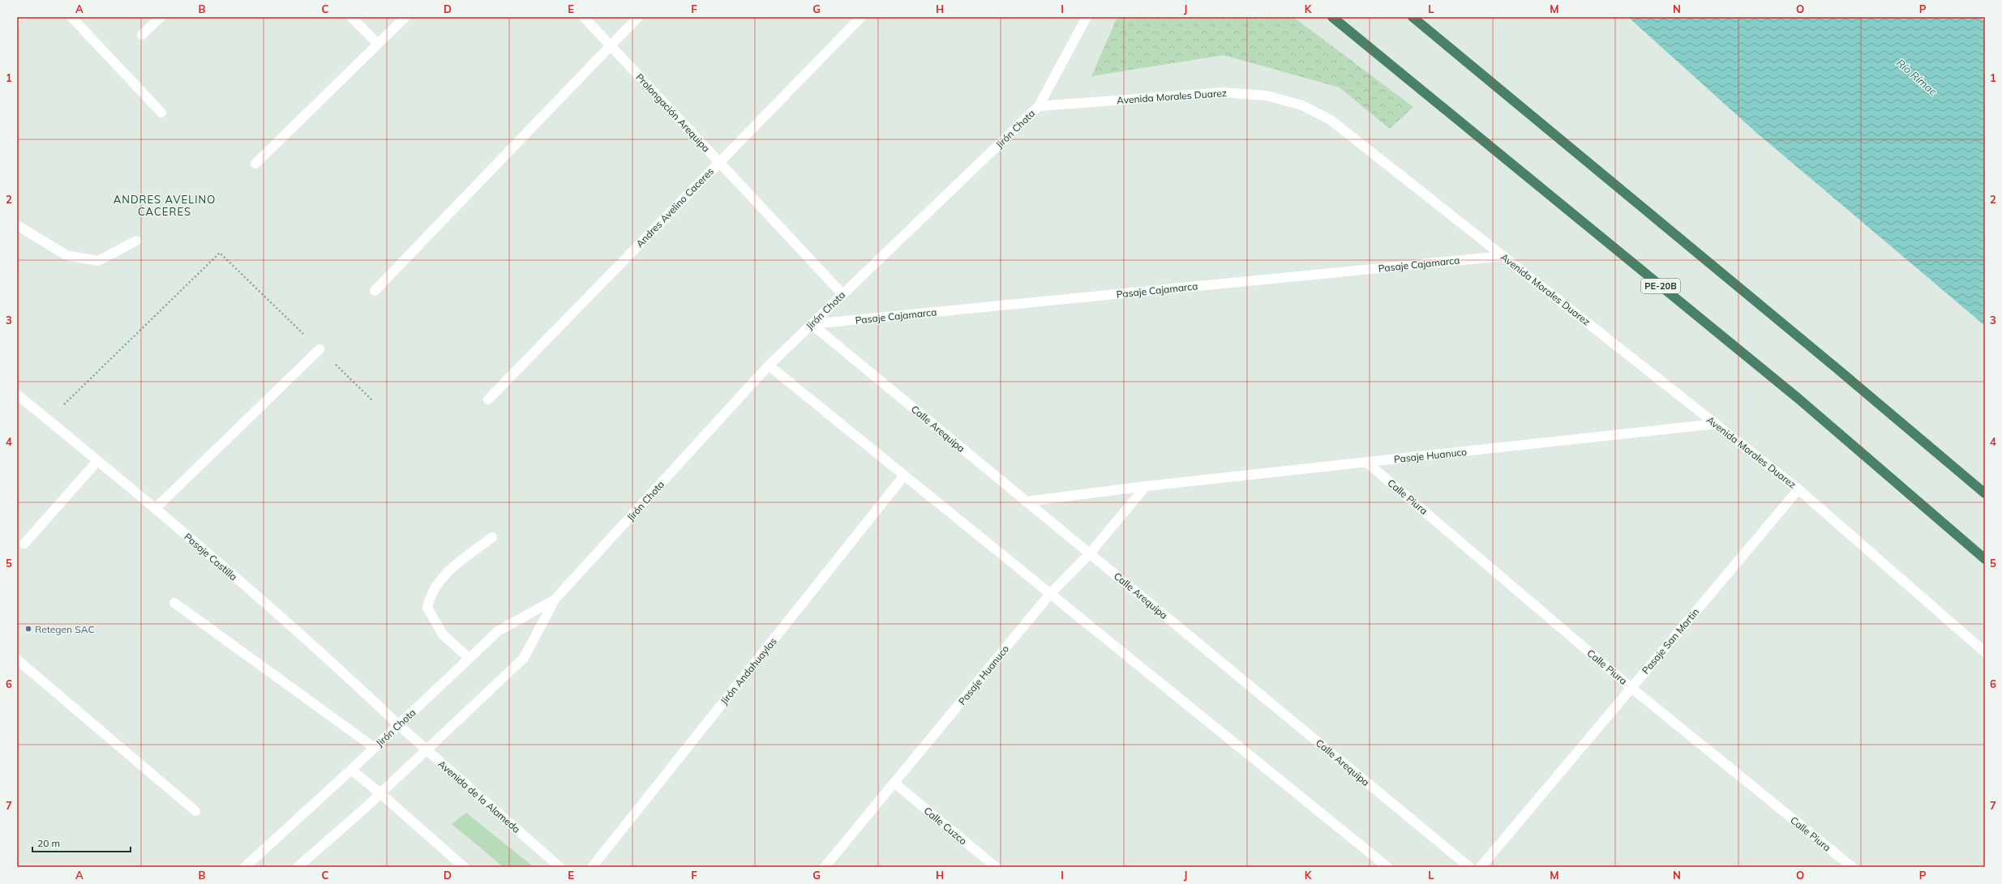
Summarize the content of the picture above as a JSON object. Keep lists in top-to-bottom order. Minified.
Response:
{"streets":{"highway":["PE-20B"],"street":["Avenida Morales Duarez","Prolongación Arequipa","Jirón Chota","Andres Avelino Caceres","Pasaje Cajamarca","Calle Arequipa","Pasaje Huanuco","Calle Piura","Pasaje Castilla","Pasaje San Martin","Jirón Andahuaylas","Avenida de la Alameda","Calle Cuzco"]},"crossings":[["Avenida Morales Duarez","Jirón Chota"],["Avenida Morales Duarez","Pasaje Cajamarca"],["Avenida Morales Duarez","Pasaje Huanuco"],["Avenida Morales Duarez","Pasaje San Martin"],["Prolongación Arequipa","Jirón Chota"],["Prolongación Arequipa","Andres Avelino Caceres"],["Jirón Chota","Pasaje Cajamarca"],["Jirón Chota","Calle Arequipa"],["Jirón Chota","Pasaje Castilla"],["Jirón Chota","Avenida de la Alameda"],["Pasaje Cajamarca","Calle Arequipa"],["Calle Arequipa","Pasaje Huanuco"],["Pasaje Huanuco","Calle Piura"],["Pasaje Huanuco","Calle Cuzco"],["Calle Piura","Pasaje San Martin"],["Pasaje Castilla","Avenida de la Alameda"]],"districts":["ANDRES AVELINO CACERES"],"water":["Río Rímac"],"places":["Retegen SAC"],"scale_bar":"20 m","grid":{"columns":["A","B","C","D","E","F","G","H","I","J","K","L","M","N","O","P"],"rows":["1","2","3","4","5","6","7"]}}
